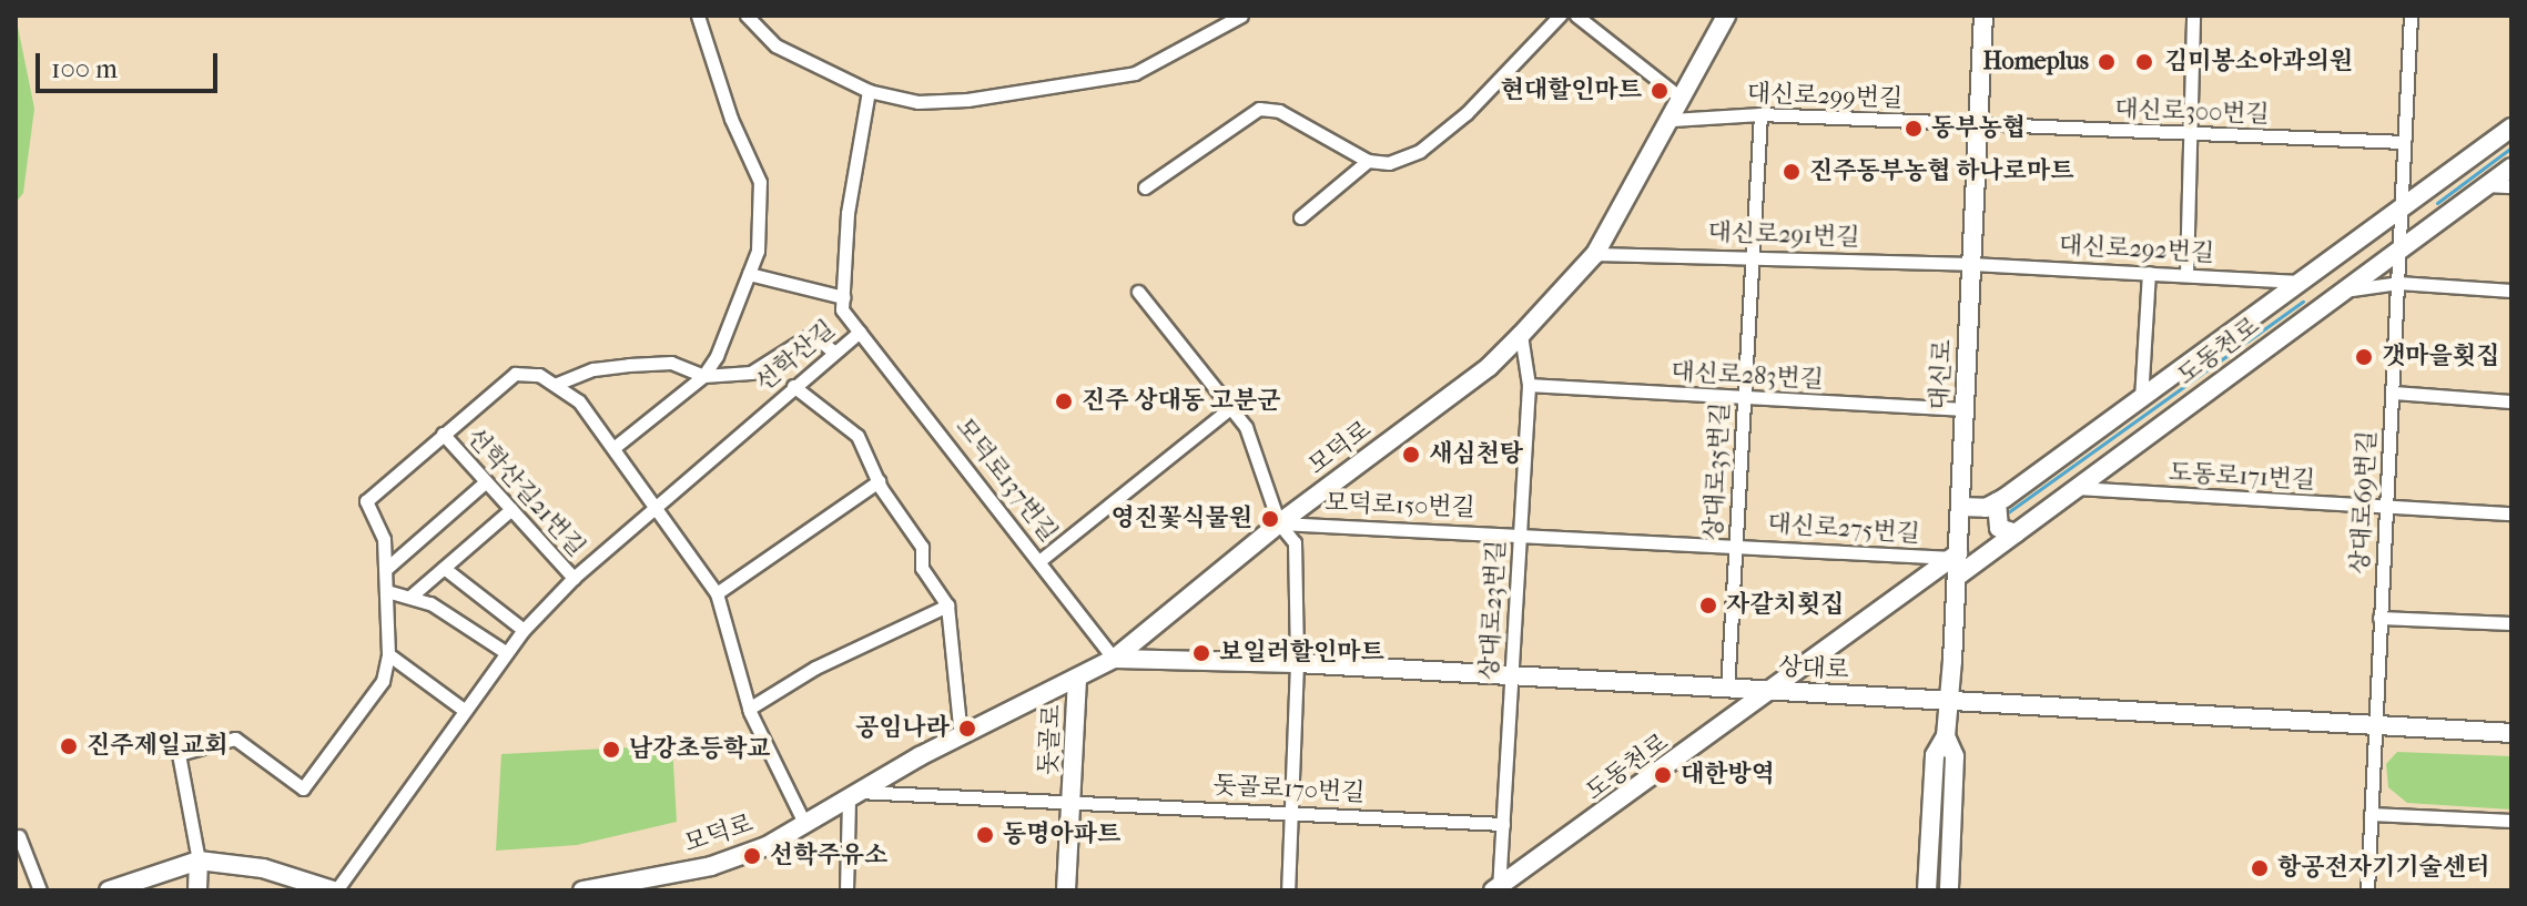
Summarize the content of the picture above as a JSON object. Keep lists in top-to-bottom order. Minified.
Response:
{"streets":{"street":["대신로299번길","대신로300번길","대신로291번길","대신로292번길","도동천로","선학산길","대신로","대신로283번길","모덕로","상대로35번길","도동로171번길","모덕로137번길","선학산길21번길","상대로69번길","모덕로150번길","대신로275번길","상대로23번길","상대로","돗골로","돗골로170번길"]},"crossings":[["대신로299번길","대신로300번길"],["대신로299번길","대신로"],["대신로299번길","모덕로"],["대신로299번길","상대로35번길"],["대신로300번길","대신로"],["대신로300번길","상대로69번길"],["대신로291번길","대신로292번길"],["대신로291번길","대신로"],["대신로291번길","모덕로"],["대신로291번길","상대로35번길"],["대신로292번길","도동천로"],["대신로292번길","대신로"],["도동천로","대신로"],["도동천로","도동로171번길"],["도동천로","상대로69번길"],["도동천로","대신로275번길"],["도동천로","상대로23번길"],["도동천로","상대로"],["선학산길","모덕로137번길"],["선학산길","선학산길21번길"],["대신로","대신로283번길"],["대신로","대신로275번길"],["대신로","상대로"],["대신로283번길","상대로35번길"],["대신로283번길","상대로23번길"],["모덕로","모덕로137번길"],["모덕로","모덕로150번길"],["모덕로","상대로23번길"],["모덕로","상대로"],["모덕로","돗골로"],["상대로35번길","대신로275번길"],["상대로35번길","상대로"],["도동로171번길","상대로69번길"],["모덕로137번길","상대로"],["상대로69번길","상대로"],["모덕로150번길","대신로275번길"],["모덕로150번길","상대로23번길"],["대신로275번길","상대로23번길"],["상대로23번길","상대로"],["상대로23번길","돗골로170번길"],["돗골로","돗골로170번길"]],"places":["Homeplus","김미봉소아과의원","현대할인마트","동부농협","진주동부농협 하나로마트","갯마을횟집","진주 상대동 고분군","새심천탕","영진꽃식물원","자갈치횟집","보일러할인마트","공임나라","진주제일교회","남강초등학교","대한방역","동명아파트","선학주유소","항공전자기기술센터"],"scale_bar":"100 m"}
